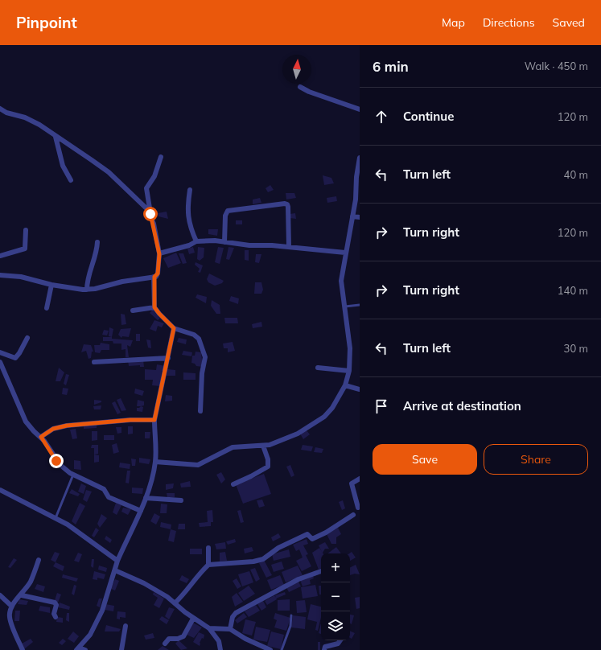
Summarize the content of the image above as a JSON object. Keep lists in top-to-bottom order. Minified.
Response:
{"north":"top","page":{"header":"Pinpoint","nav":["Map","Directions","Saved"],"heading":["6 min","Walk · 450 m"],"list":[["Continue","120 m"],["Turn left","40 m"],["Turn right","120 m"],["Turn right","140 m"],["Turn left","30 m"],"Arrive at destination"],"buttons":["Save","Share"],"map_buttons":["+","−"]}}
